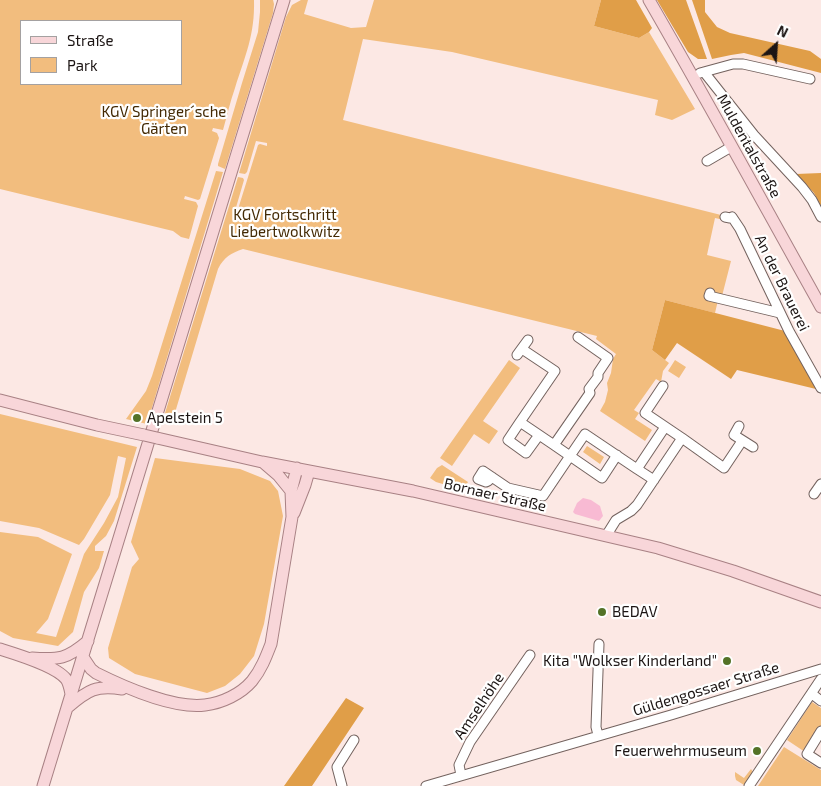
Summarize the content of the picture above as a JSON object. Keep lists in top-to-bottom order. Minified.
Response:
{"streets":{"main road":["Muldentalstraße","Bornaer Straße"],"street":["An der Brauerei","Güldengossaer Straße","Amselhöhe"]},"crossings":[["Güldengossaer Straße","Amselhöhe"]],"parks":["KGV Springer´sche Gärten","KGV Fortschritt Liebertwolkwitz"],"places":["Apelstein 5","BEDAV","Kita \"Wolkser Kinderland\"","Feuerwehrmuseum"],"legend":["Straße","Park"],"north":"top right"}
